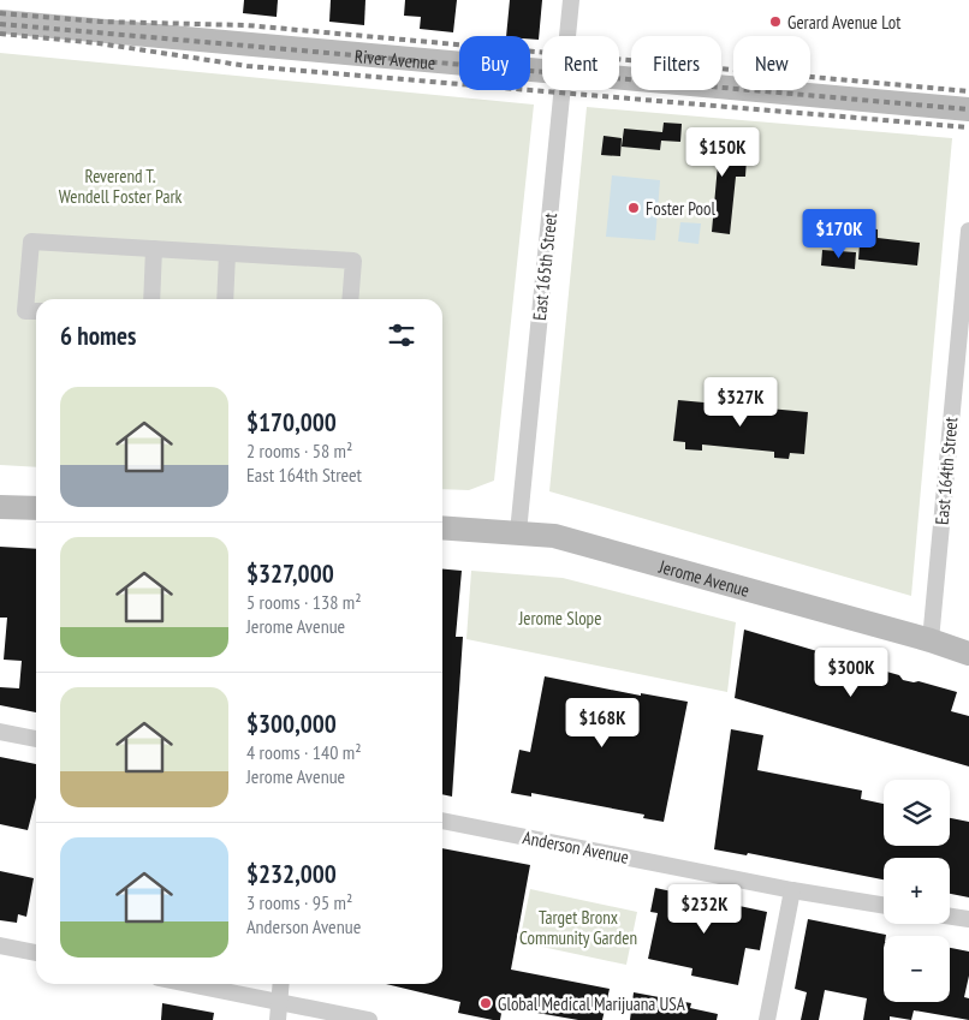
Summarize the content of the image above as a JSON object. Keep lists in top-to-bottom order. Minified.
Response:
{"streets":{"main road":["River Avenue","Jerome Avenue"],"street":["East 165th Street","East 164th Street","Anderson Avenue"]},"crossings":[["East 165th Street","Jerome Avenue"],["East 164th Street","Jerome Avenue"]],"parks":["Reverend T. Wendell Foster Park","Jerome Slope","Target Bronx Community Garden"],"places":["Gerard Avenue Lot","Foster Pool","Global Medical Marijuana USA"],"page":{"chip":["Buy","Rent","Filters","New"],"price":["$150K","$170K","$327K","$300K","$168K","$232K"],"heading":"6 homes","list":[{"name":"$170,000","note":"2 rooms · 58 m² · East 164th Street"},{"name":"$327,000","note":"5 rooms · 138 m² · Jerome Avenue"},{"name":"$300,000","note":"4 rooms · 140 m² · Jerome Avenue"},{"name":"$232,000","note":"3 rooms · 95 m² · Anderson Avenue"}],"map_buttons":["+","−"]}}
